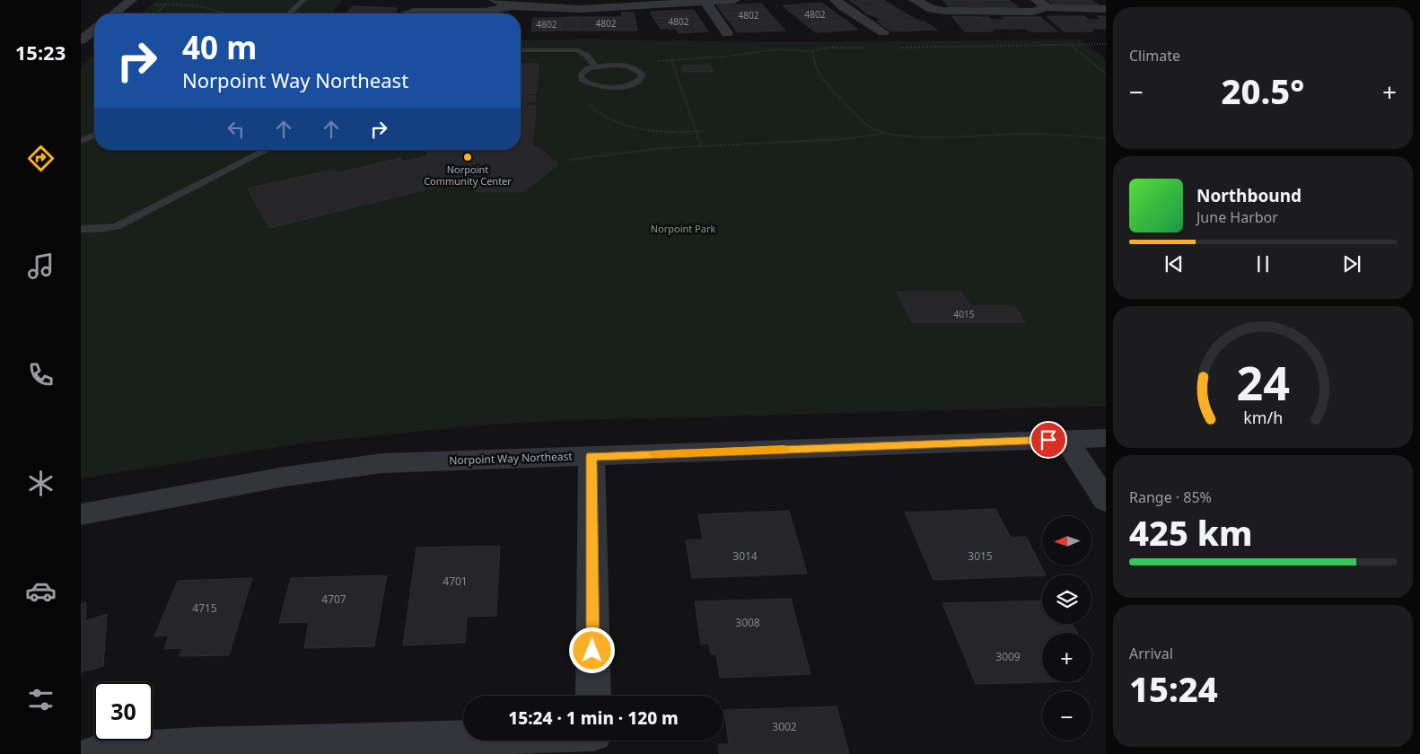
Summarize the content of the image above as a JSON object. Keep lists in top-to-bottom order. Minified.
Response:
{"streets":{"street":["Norpoint Way Northeast"]},"parks":["Norpoint Park"],"places":["Norpoint Community Center"],"house_numbers":["4802","4802","4802","4802","4802","4015","3014","3015","4701","4707","4715","3008","3009","3002"],"north":"left","page":{"tabs":"15:23","tile":["Climate",["Range · 85%","425 km"],["Arrival","15:24"]],"turn":["40 m","Norpoint Way Northeast"],"heat":["−","20.5°","+"],"song":["Northbound","June Harbor"],"map_buttons":["+","−"],"limit":"30","trip":"15:24 · 1 min · 120 m","gauge":["24","km/h"]}}
